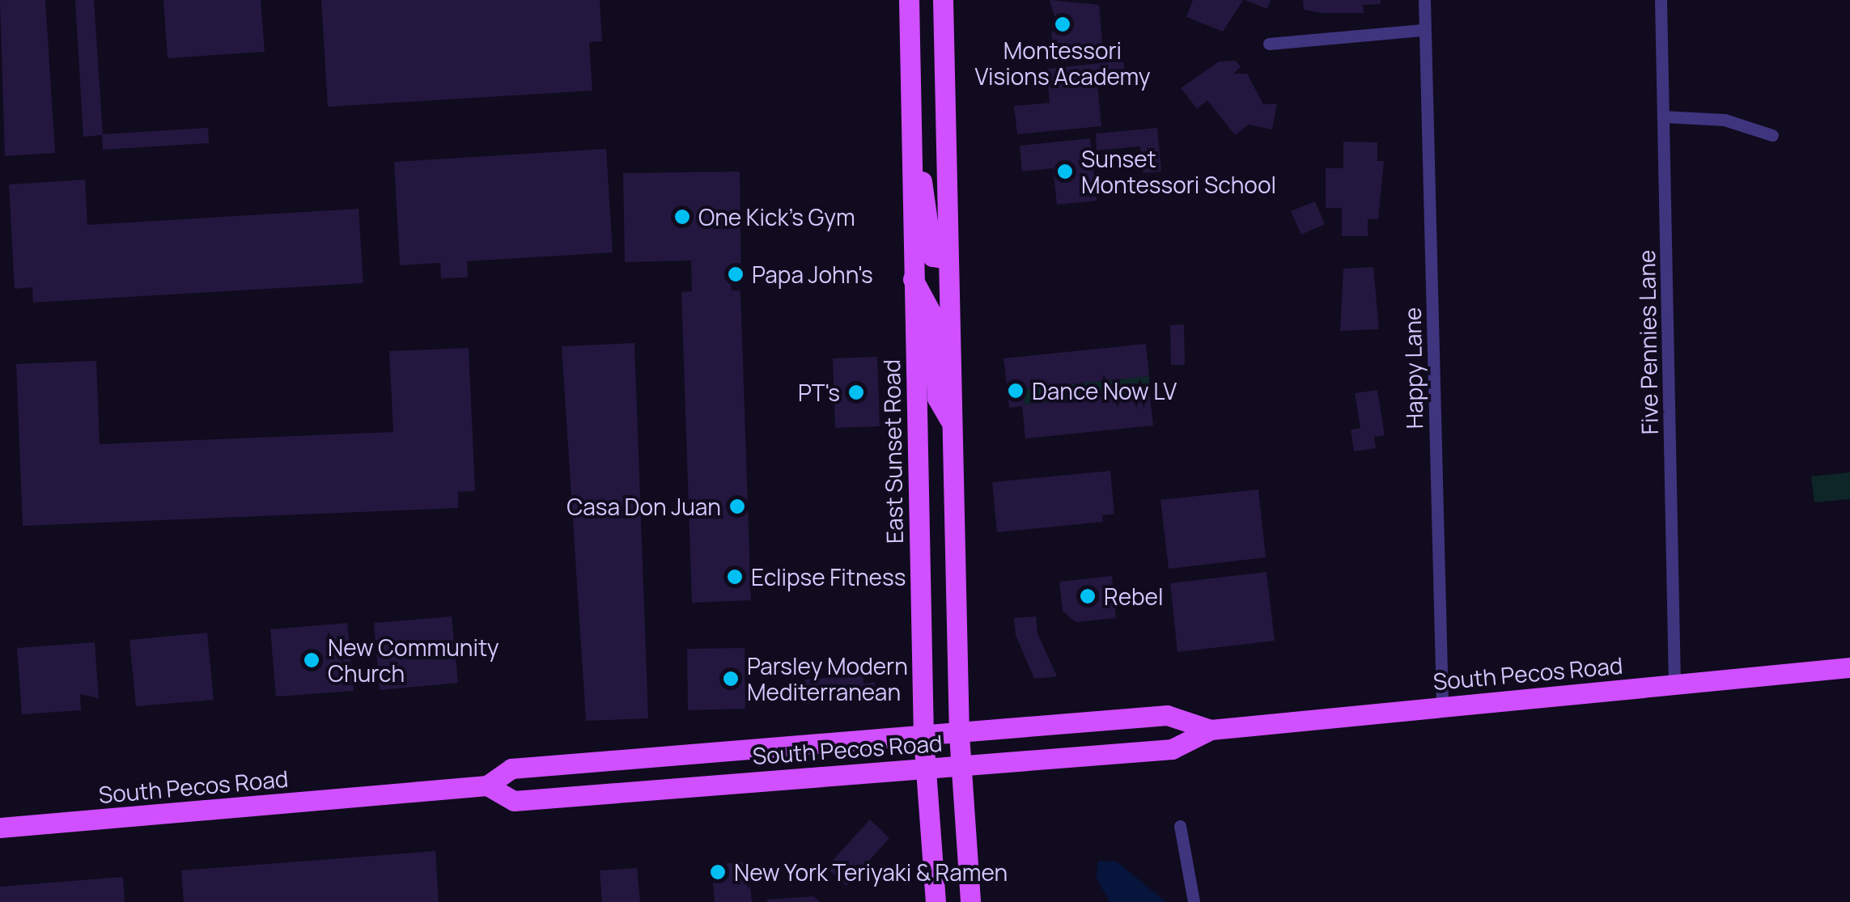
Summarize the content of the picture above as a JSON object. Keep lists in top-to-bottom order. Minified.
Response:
{"streets":{"main road":["East Sunset Road","South Pecos Road"],"street":["Five Pennies Lane","Happy Lane"]},"crossings":[["Five Pennies Lane","South Pecos Road"],["Happy Lane","South Pecos Road"],["East Sunset Road","South Pecos Road"]],"places":["Montessori Visions Academy","Sunset Montessori School","One Kick's Gym","Papa John's","Dance Now LV","PT's","Casa Don Juan","Eclipse Fitness","Rebel","New Community Church","Parsley Modern Mediterranean","New York Teriyaki & Ramen"]}
